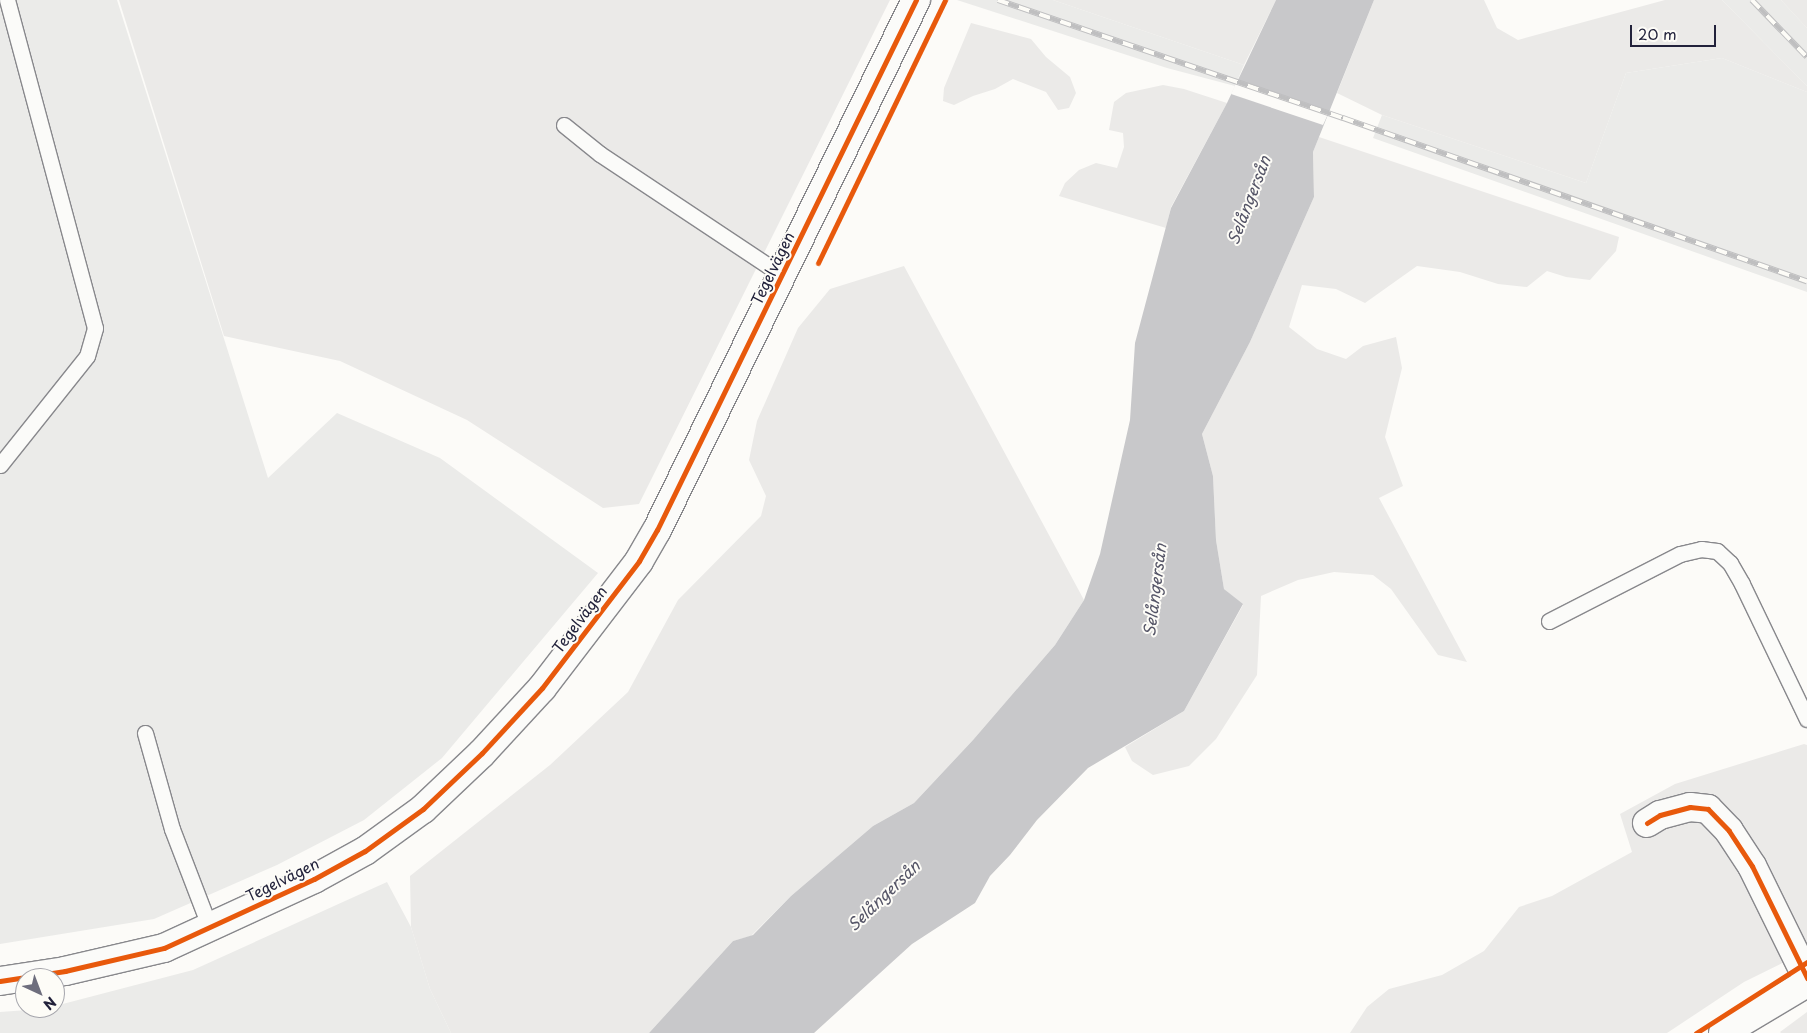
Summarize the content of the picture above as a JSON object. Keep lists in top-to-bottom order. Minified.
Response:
{"streets":{"street":["Tegelvägen"]},"water":["Selångersån"],"scale_bar":"20 m","north":"bottom right"}
